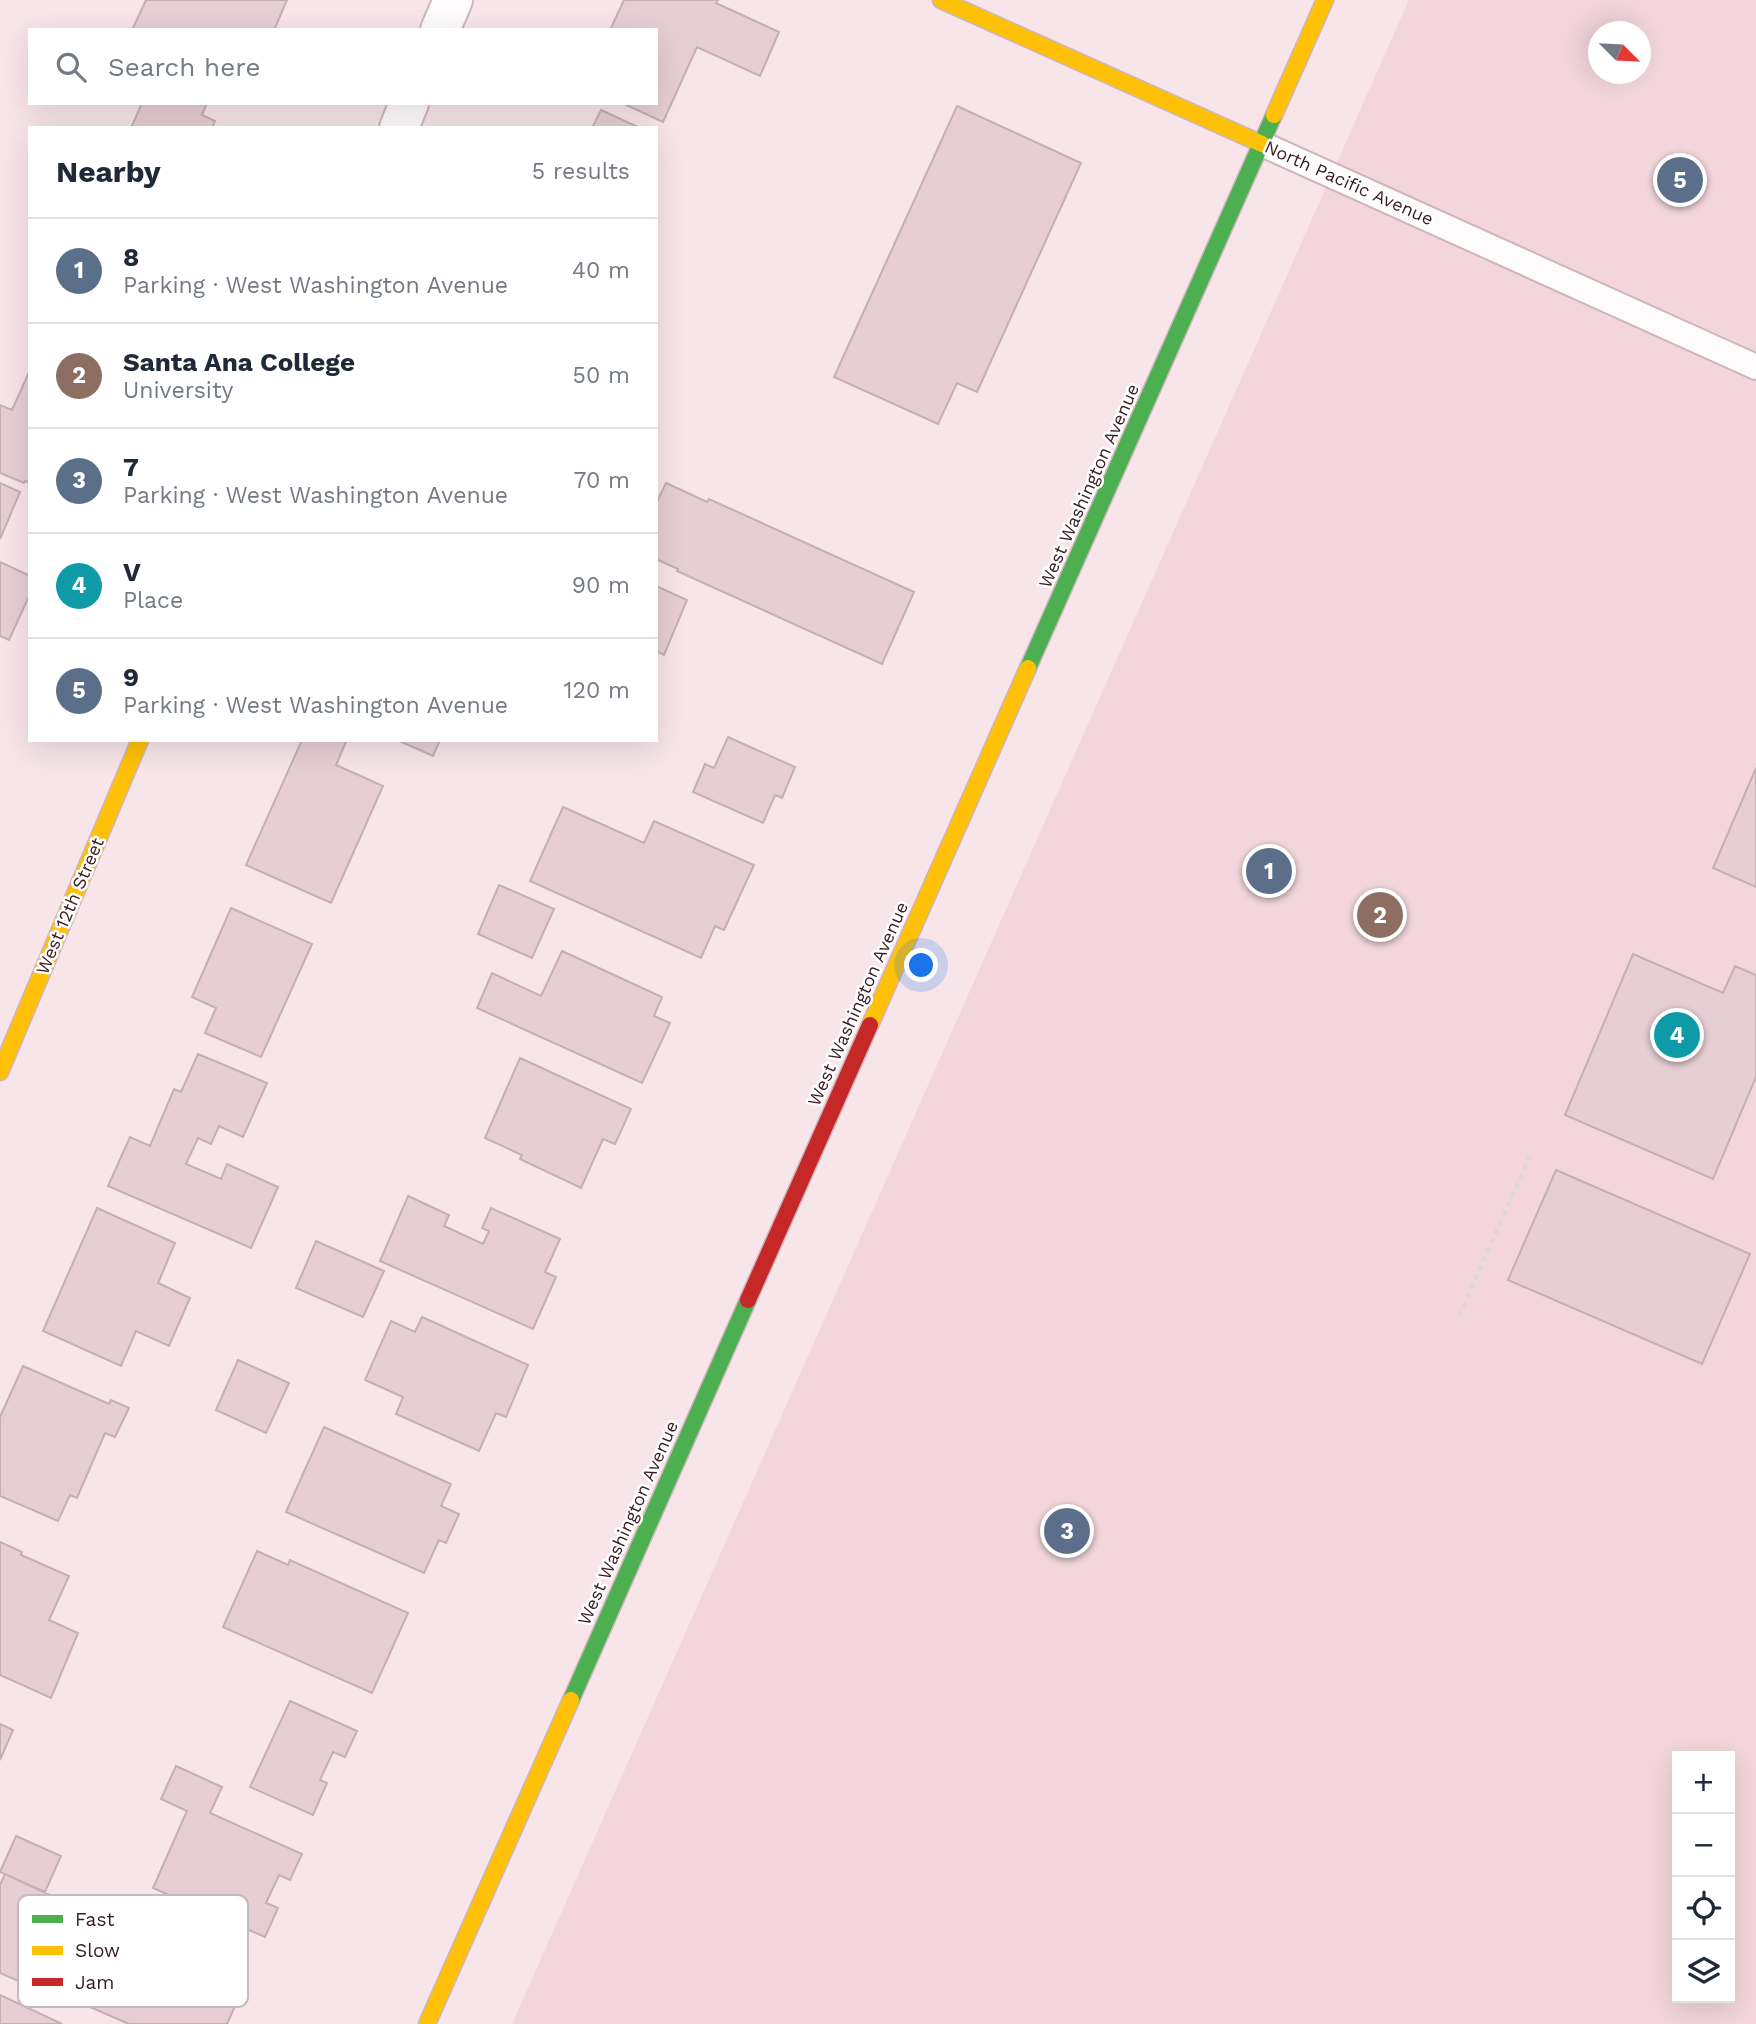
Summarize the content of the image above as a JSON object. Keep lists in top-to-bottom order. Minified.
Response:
{"streets":{"street":["North Pacific Avenue","West Washington Avenue","West 12th Street"]},"crossings":[["North Pacific Avenue","West Washington Avenue"]],"legend":["Fast","Slow","Jam"],"north":"bottom right","page":{"search":"Search here","heading":["Nearby","5 results"],"pins":["5","1","2","4","3"],"list":[{"mark":"1","name":"8","note":"Parking · West Washington Avenue","value":"40 m"},{"mark":"2","name":"Santa Ana College","note":"University","value":"50 m"},{"mark":"3","name":"7","note":"Parking · West Washington Avenue","value":"70 m"},{"mark":"4","name":"V","note":"Place","value":"90 m"},{"mark":"5","name":"9","note":"Parking · West Washington Avenue","value":"120 m"}],"map_buttons":["+","−"]}}
